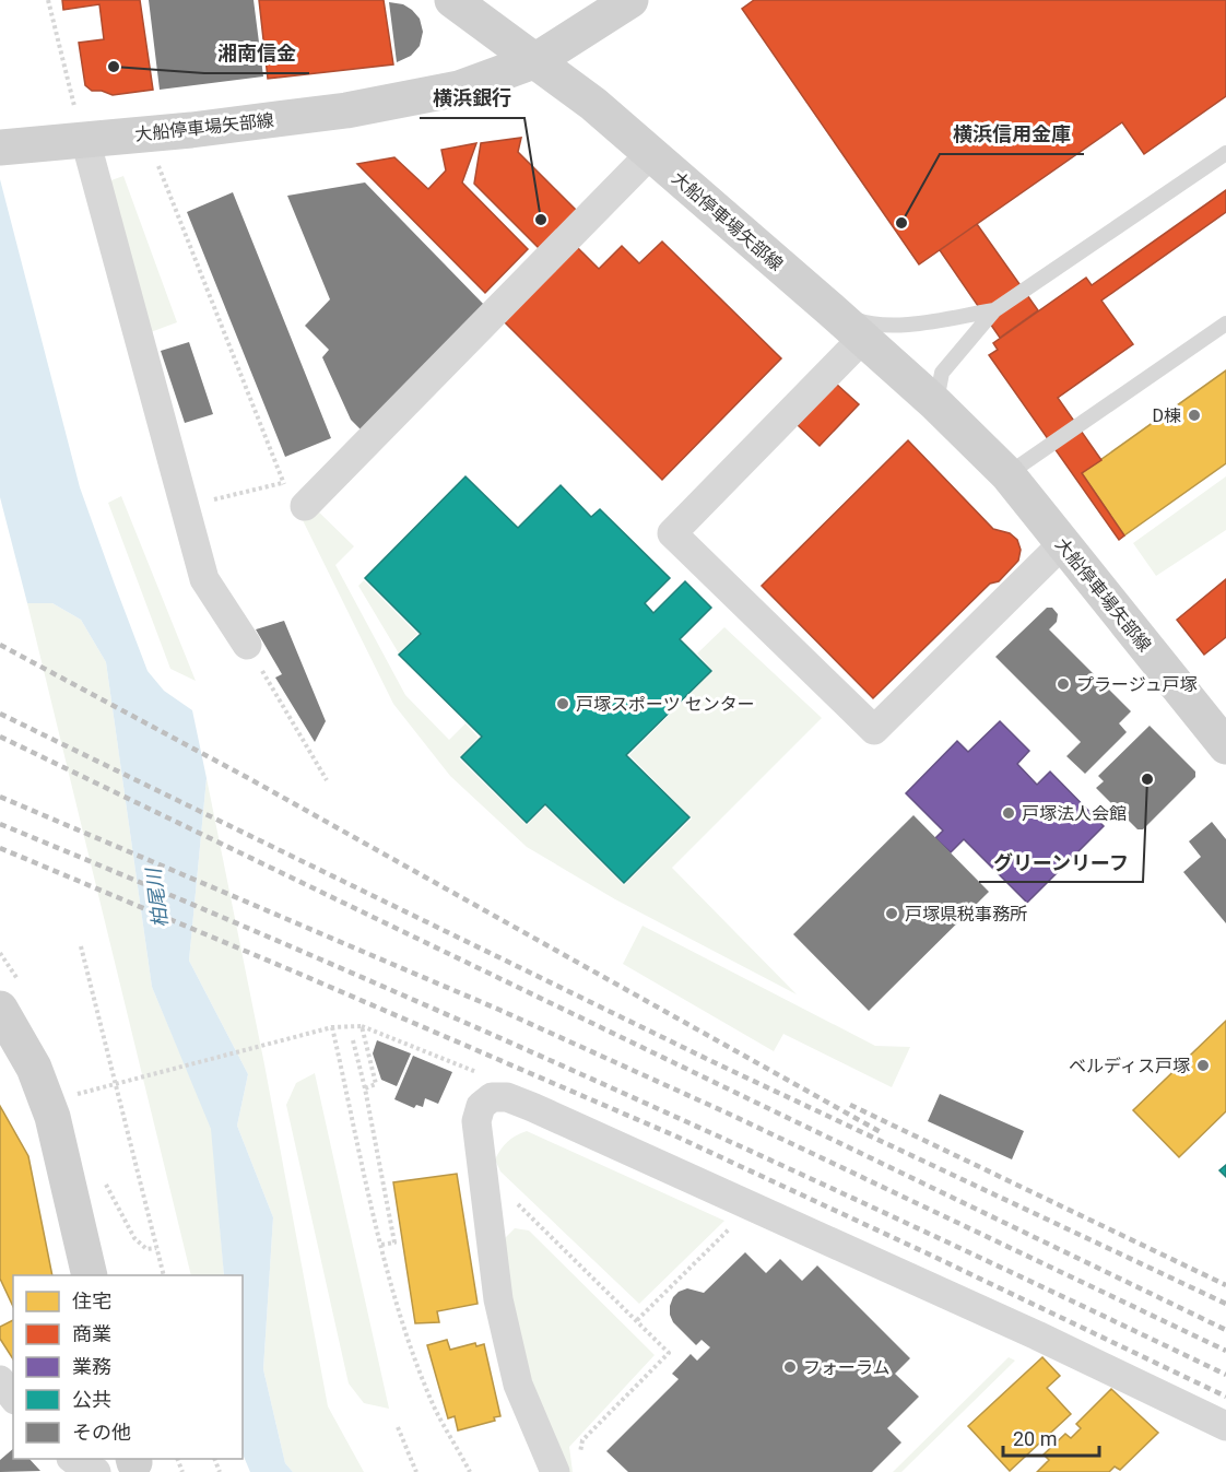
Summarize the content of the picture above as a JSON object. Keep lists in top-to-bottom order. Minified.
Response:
{"streets":{"main road":["大船停車場矢部線"]},"water":["柏尾川"],"places":["湘南信金","横浜銀行","横浜信用金庫","D棟","プラージュ戸塚","戸塚スポーツ センター","グリーンリーフ","戸塚法人会館","戸塚県税事務所","ベルディス戸塚","フォーラム"],"legend":["住宅","商業","業務","公共","その他"],"scale_bar":"20 m"}
